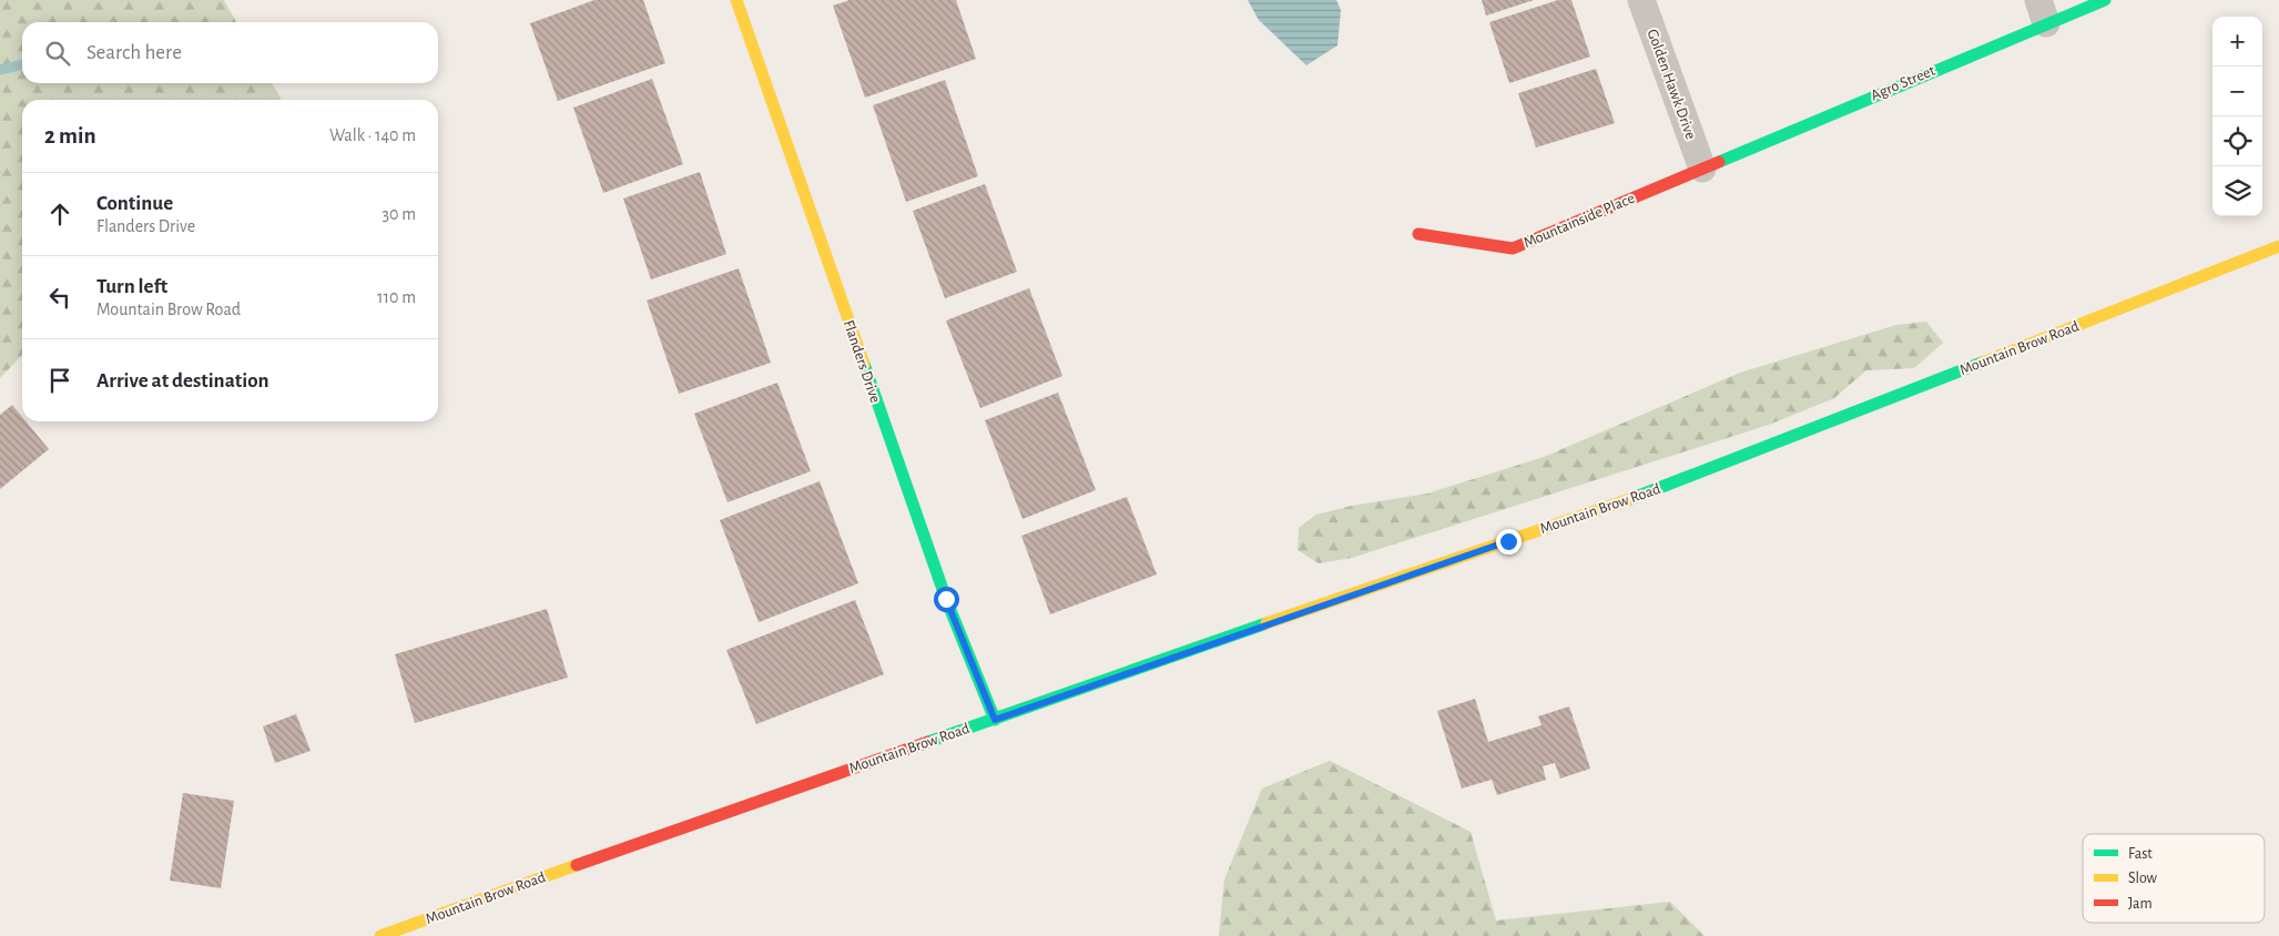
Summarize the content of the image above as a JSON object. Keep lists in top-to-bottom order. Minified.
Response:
{"streets":{"street":["Agro Street","Golden Hawk Drive","Mountainside Place","Mountain Brow Road","Flanders Drive"]},"crossings":[["Agro Street","Golden Hawk Drive"],["Agro Street","Mountainside Place"],["Golden Hawk Drive","Mountainside Place"],["Mountain Brow Road","Flanders Drive"]],"legend":["Fast","Slow","Jam"],"page":{"map_buttons":["+","−"],"search":"Search here","heading":["2 min","Walk · 140 m"],"list":[["Continue","Flanders Drive","30 m"],["Turn left","Mountain Brow Road","110 m"],"Arrive at destination"]}}
